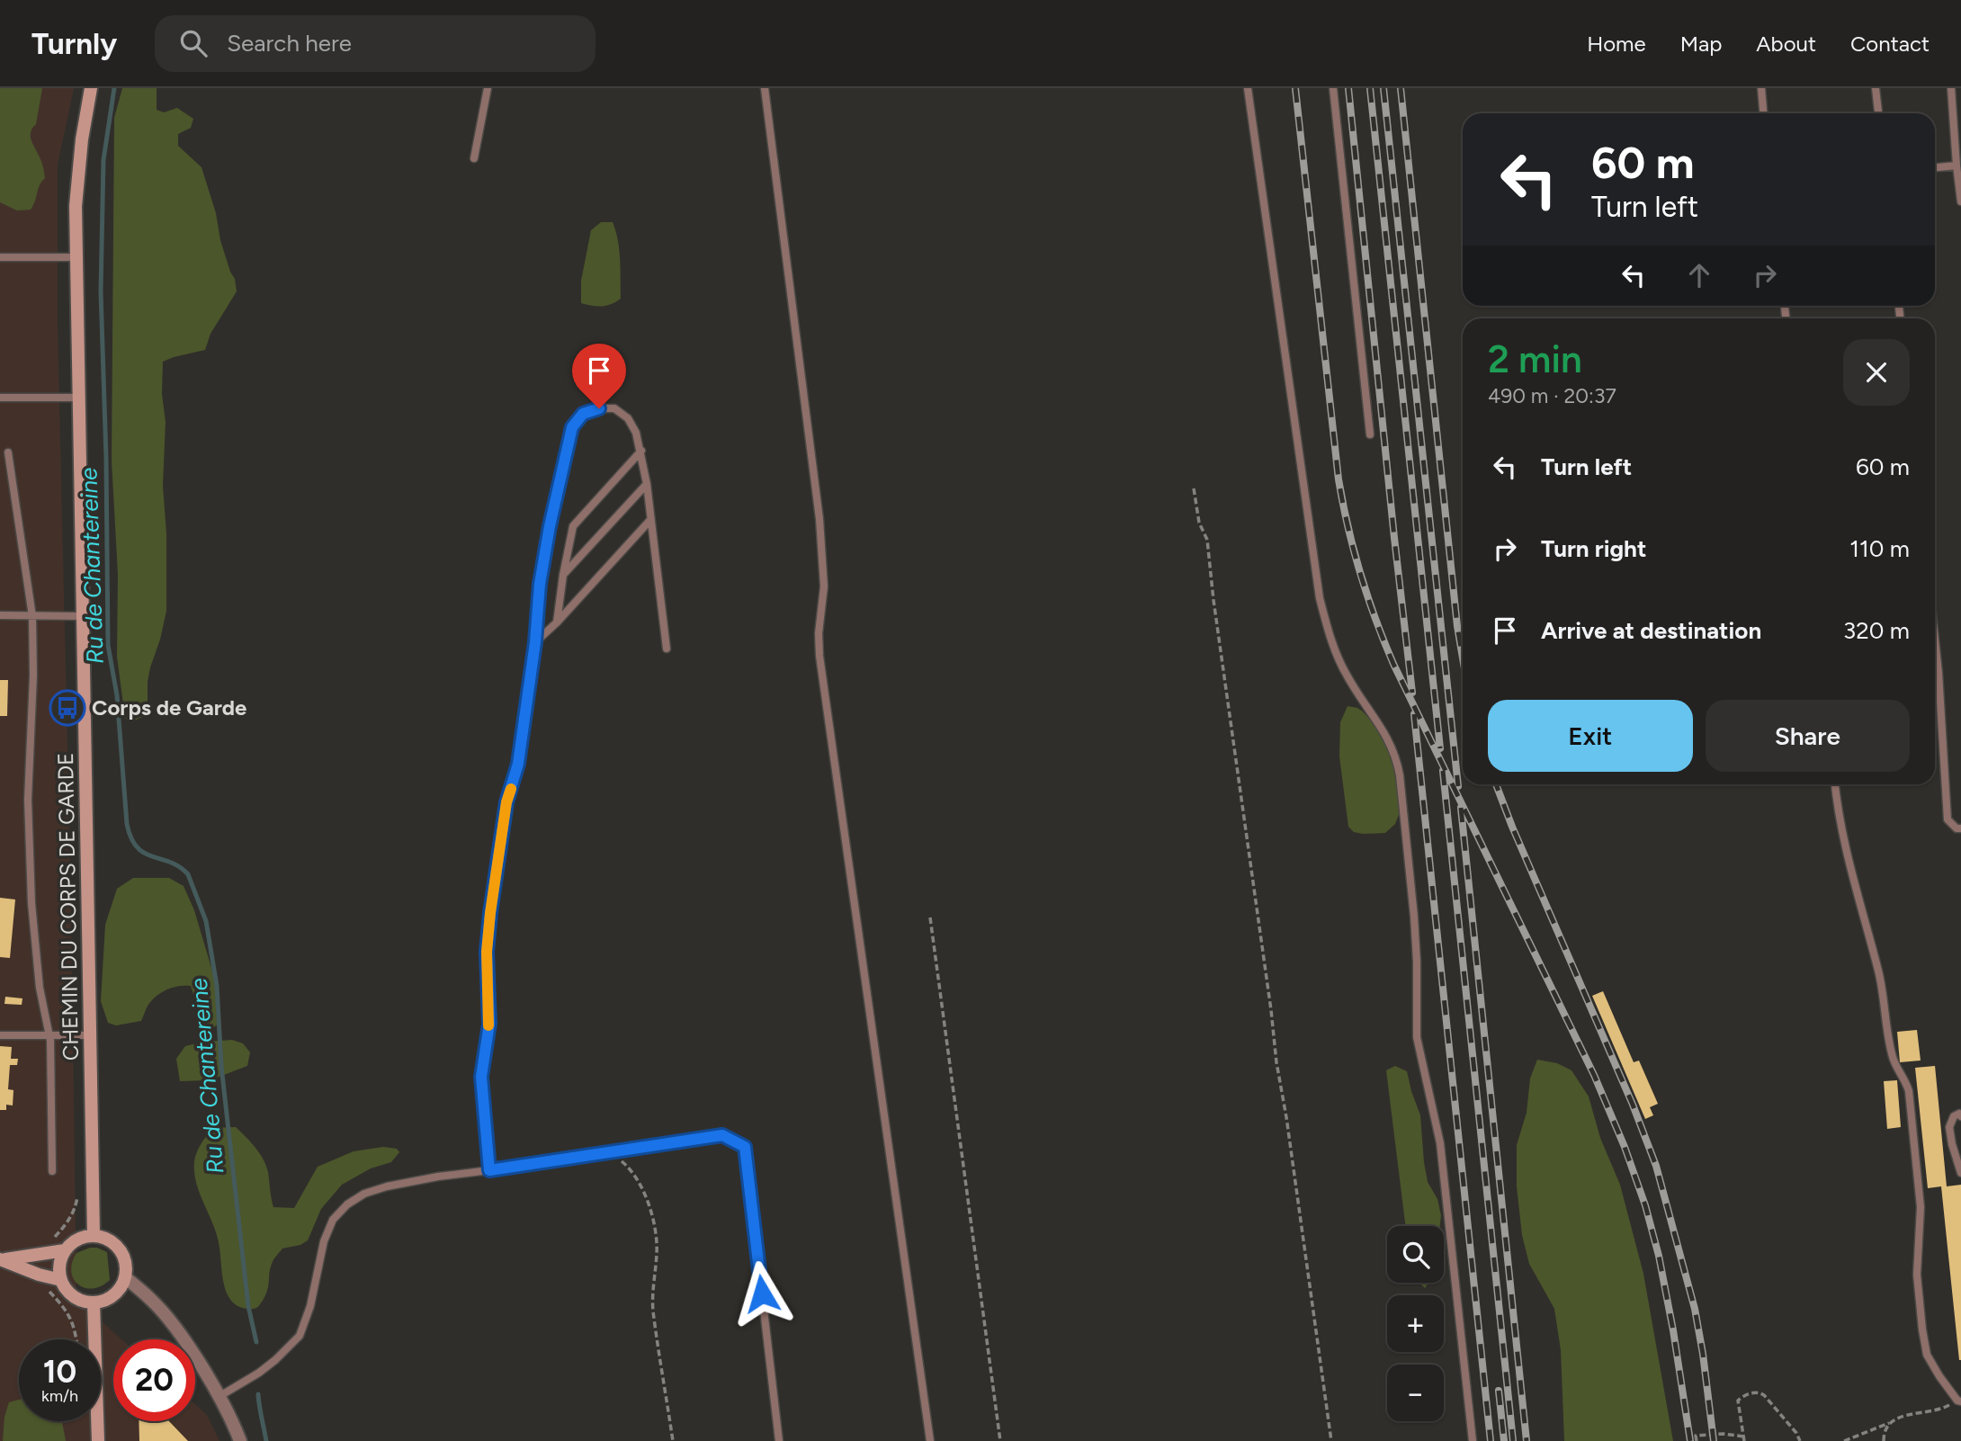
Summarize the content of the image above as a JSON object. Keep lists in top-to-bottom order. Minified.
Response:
{"streets":{"street":["CHEMIN DU CORPS DE GARDE"]},"water":["Ru de Chantereine"],"places":{"bus stop":["Corps de Garde"]},"page":{"header":"Turnly","search":"Search here","nav":["Home","Map","About","Contact"],"turn":["60 m","Turn left"],"heading":["2 min","490 m · 20:37"],"list":[{"name":"Turn left","value":"60 m"},{"name":"Turn right","value":"110 m"},{"name":"Arrive at destination","value":"320 m"}],"buttons":["Exit","Share"],"map_buttons":["+","−"],"speed":"10 km/h","limit":"20"}}
